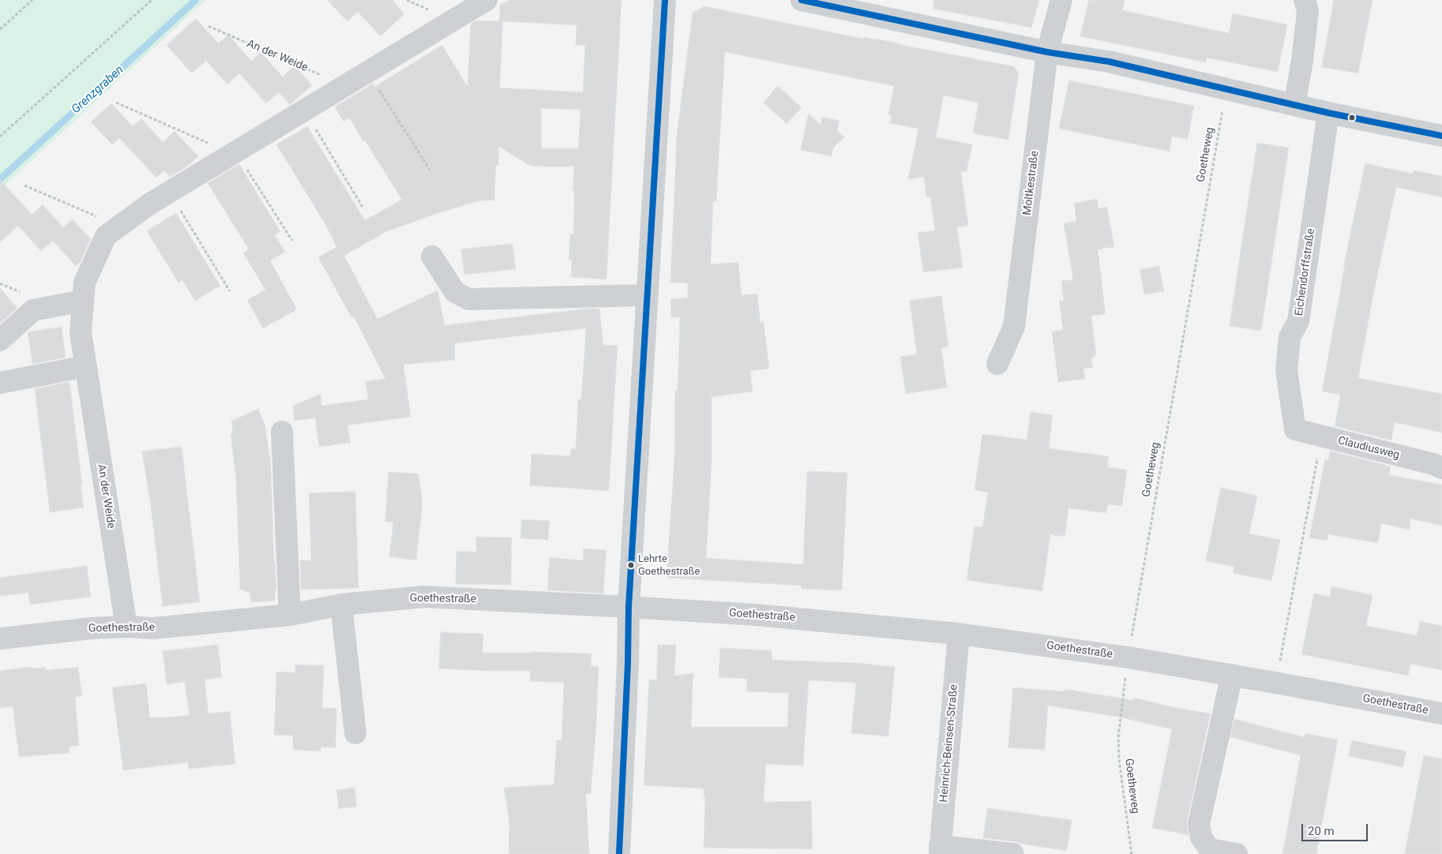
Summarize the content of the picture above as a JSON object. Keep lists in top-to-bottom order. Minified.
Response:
{"streets":{"street":["An der Weide","Moltkestraße","Eichendorffstraße","Claudiusweg","Goethestraße","Heinrich-Beinsen-Straße"],"path":["Goetheweg"]},"crossings":[["An der Weide","Goethestraße"],["Goetheweg","Goethestraße"],["Eichendorffstraße","Claudiusweg"],["Goethestraße","Heinrich-Beinsen-Straße"]],"water":["Grenzgraben"],"places":["Lehrte Goethestraße"],"scale_bar":"20 m"}
